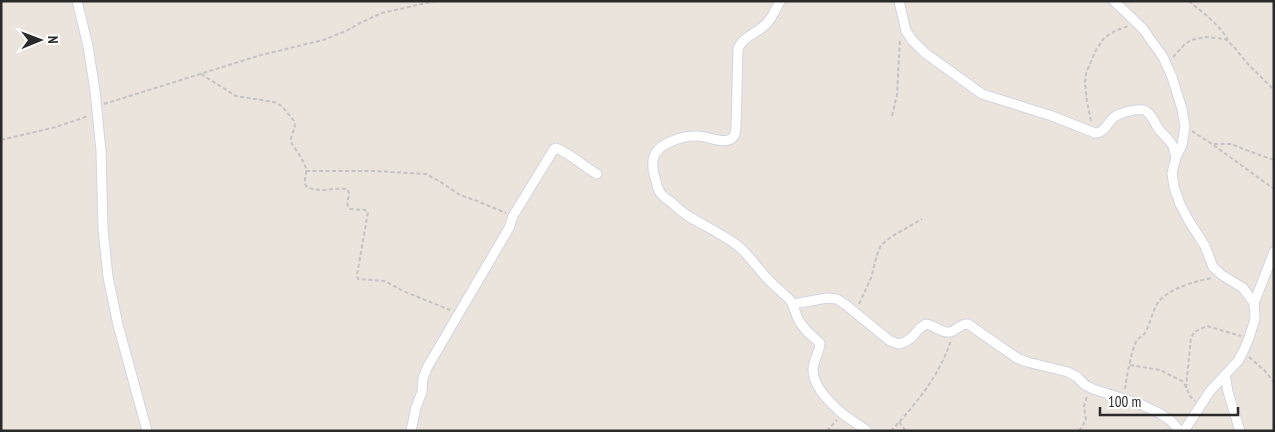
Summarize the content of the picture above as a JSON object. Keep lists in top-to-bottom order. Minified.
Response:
{"scale_bar":"100 m","north":"right"}
